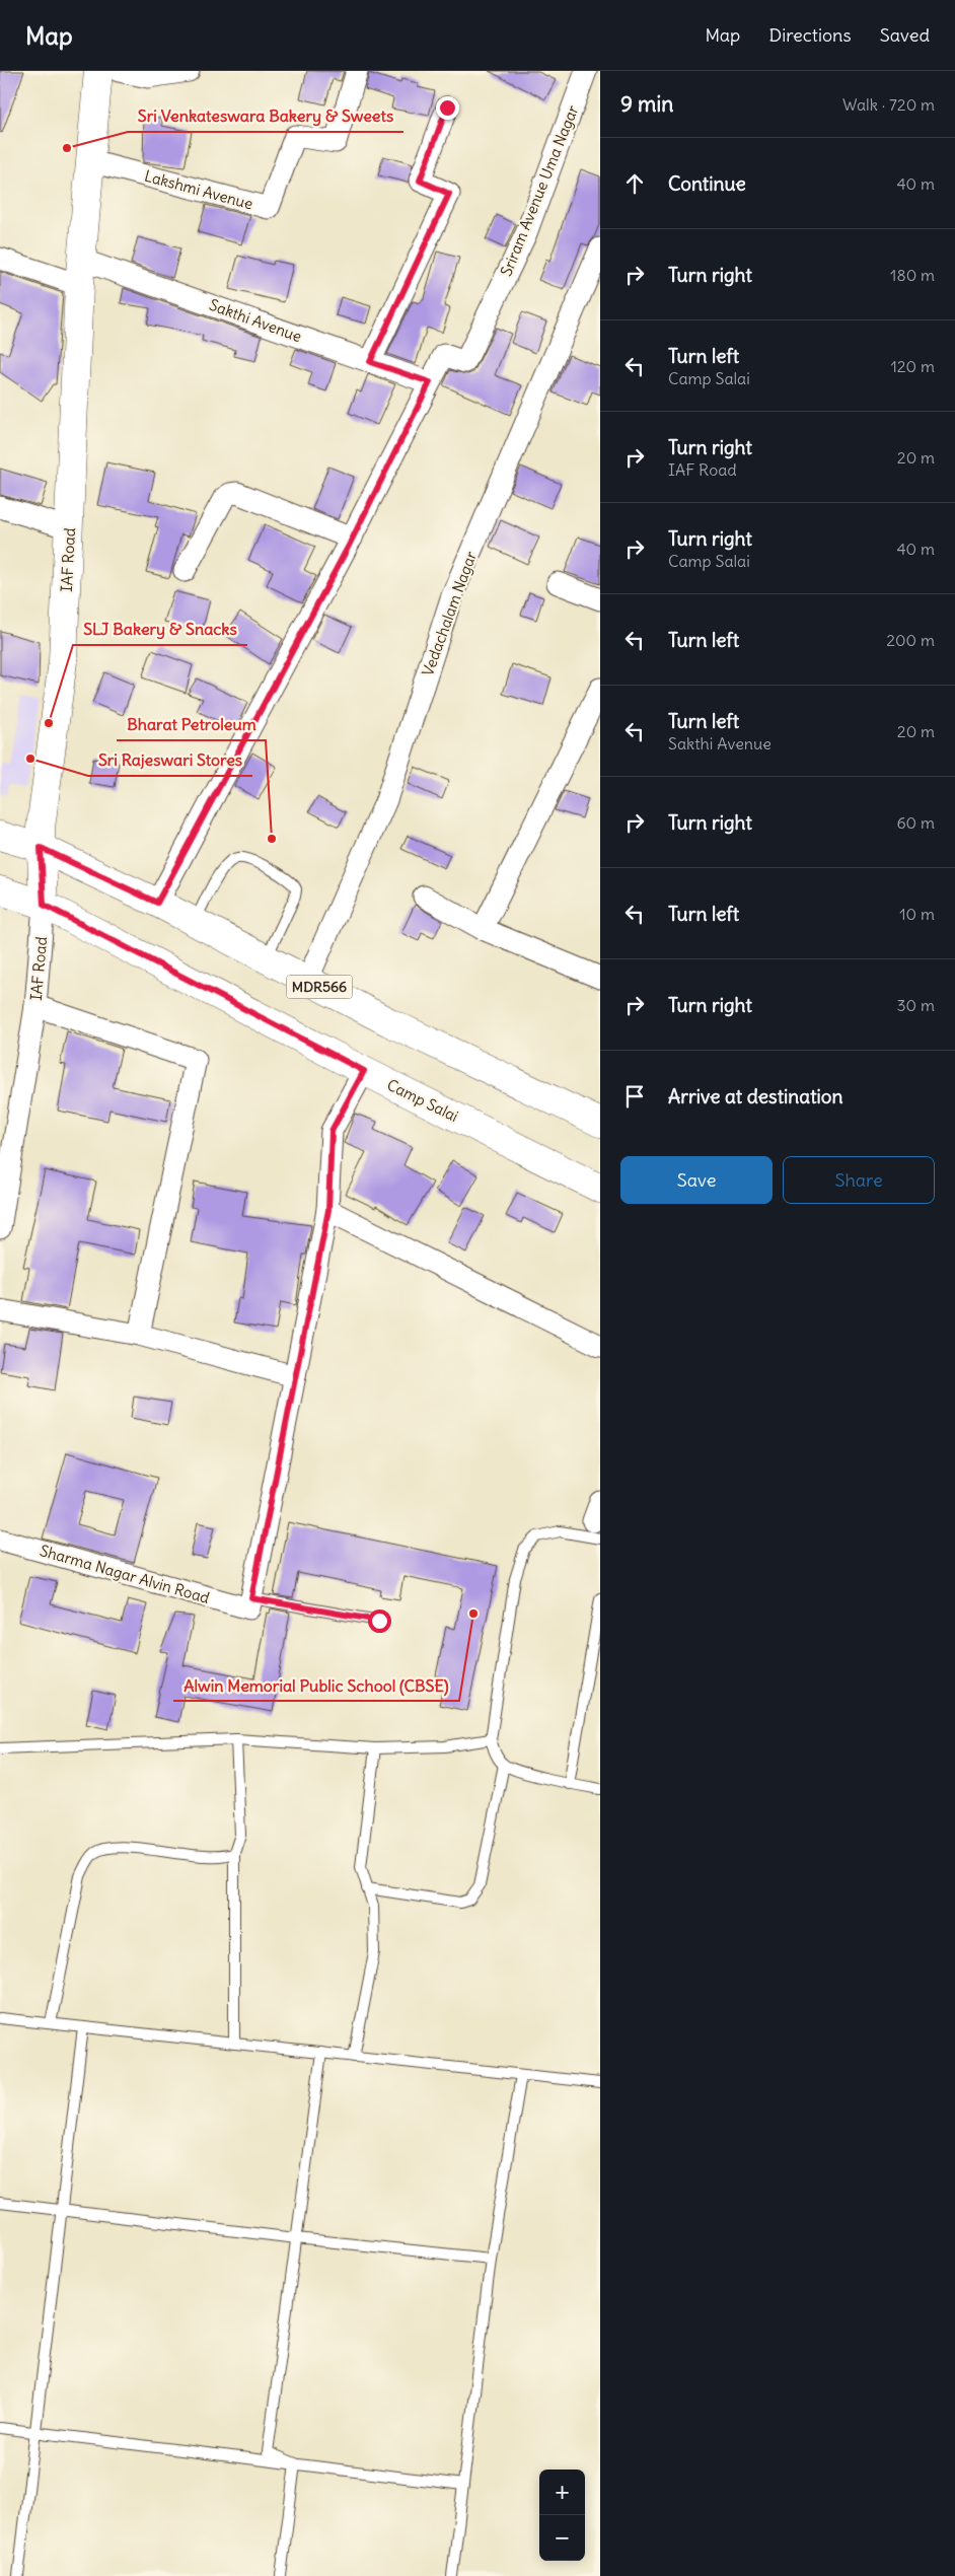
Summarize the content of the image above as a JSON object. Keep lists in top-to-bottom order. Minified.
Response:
{"streets":{"main road":["IAF Road","MDR566","Camp Salai"],"street":["Lakshmi Avenue","Sriram Avenue Uma Nagar","Sakthi Avenue","Vedachalam Nagar","Sharma Nagar Alvin Road"]},"crossings":[["Lakshmi Avenue","IAF Road"],["Sriram Avenue Uma Nagar","Sakthi Avenue"],["Sriram Avenue Uma Nagar","MDR566"],["Sakthi Avenue","IAF Road"],["IAF Road","MDR566"],["IAF Road","Camp Salai"],["Vedachalam Nagar","MDR566"]],"places":["Sri Venkateswara Bakery & Sweets","SLJ Bakery & Snacks","Sri Rajeswari Stores","Bharat Petroleum","Alwin Memorial Public School (CBSE)"],"page":{"header":"Map","nav":["Map","Directions","Saved"],"heading":["9 min","Walk · 720 m"],"list":[["Continue","40 m"],["Turn right","180 m"],["Turn left","Camp Salai","120 m"],["Turn right","IAF Road","20 m"],["Turn right","Camp Salai","40 m"],["Turn left","200 m"],["Turn left","Sakthi Avenue","20 m"],["Turn right","60 m"],["Turn left","10 m"],["Turn right","30 m"],"Arrive at destination"],"buttons":["Save","Share"],"map_buttons":["+","−"]}}
